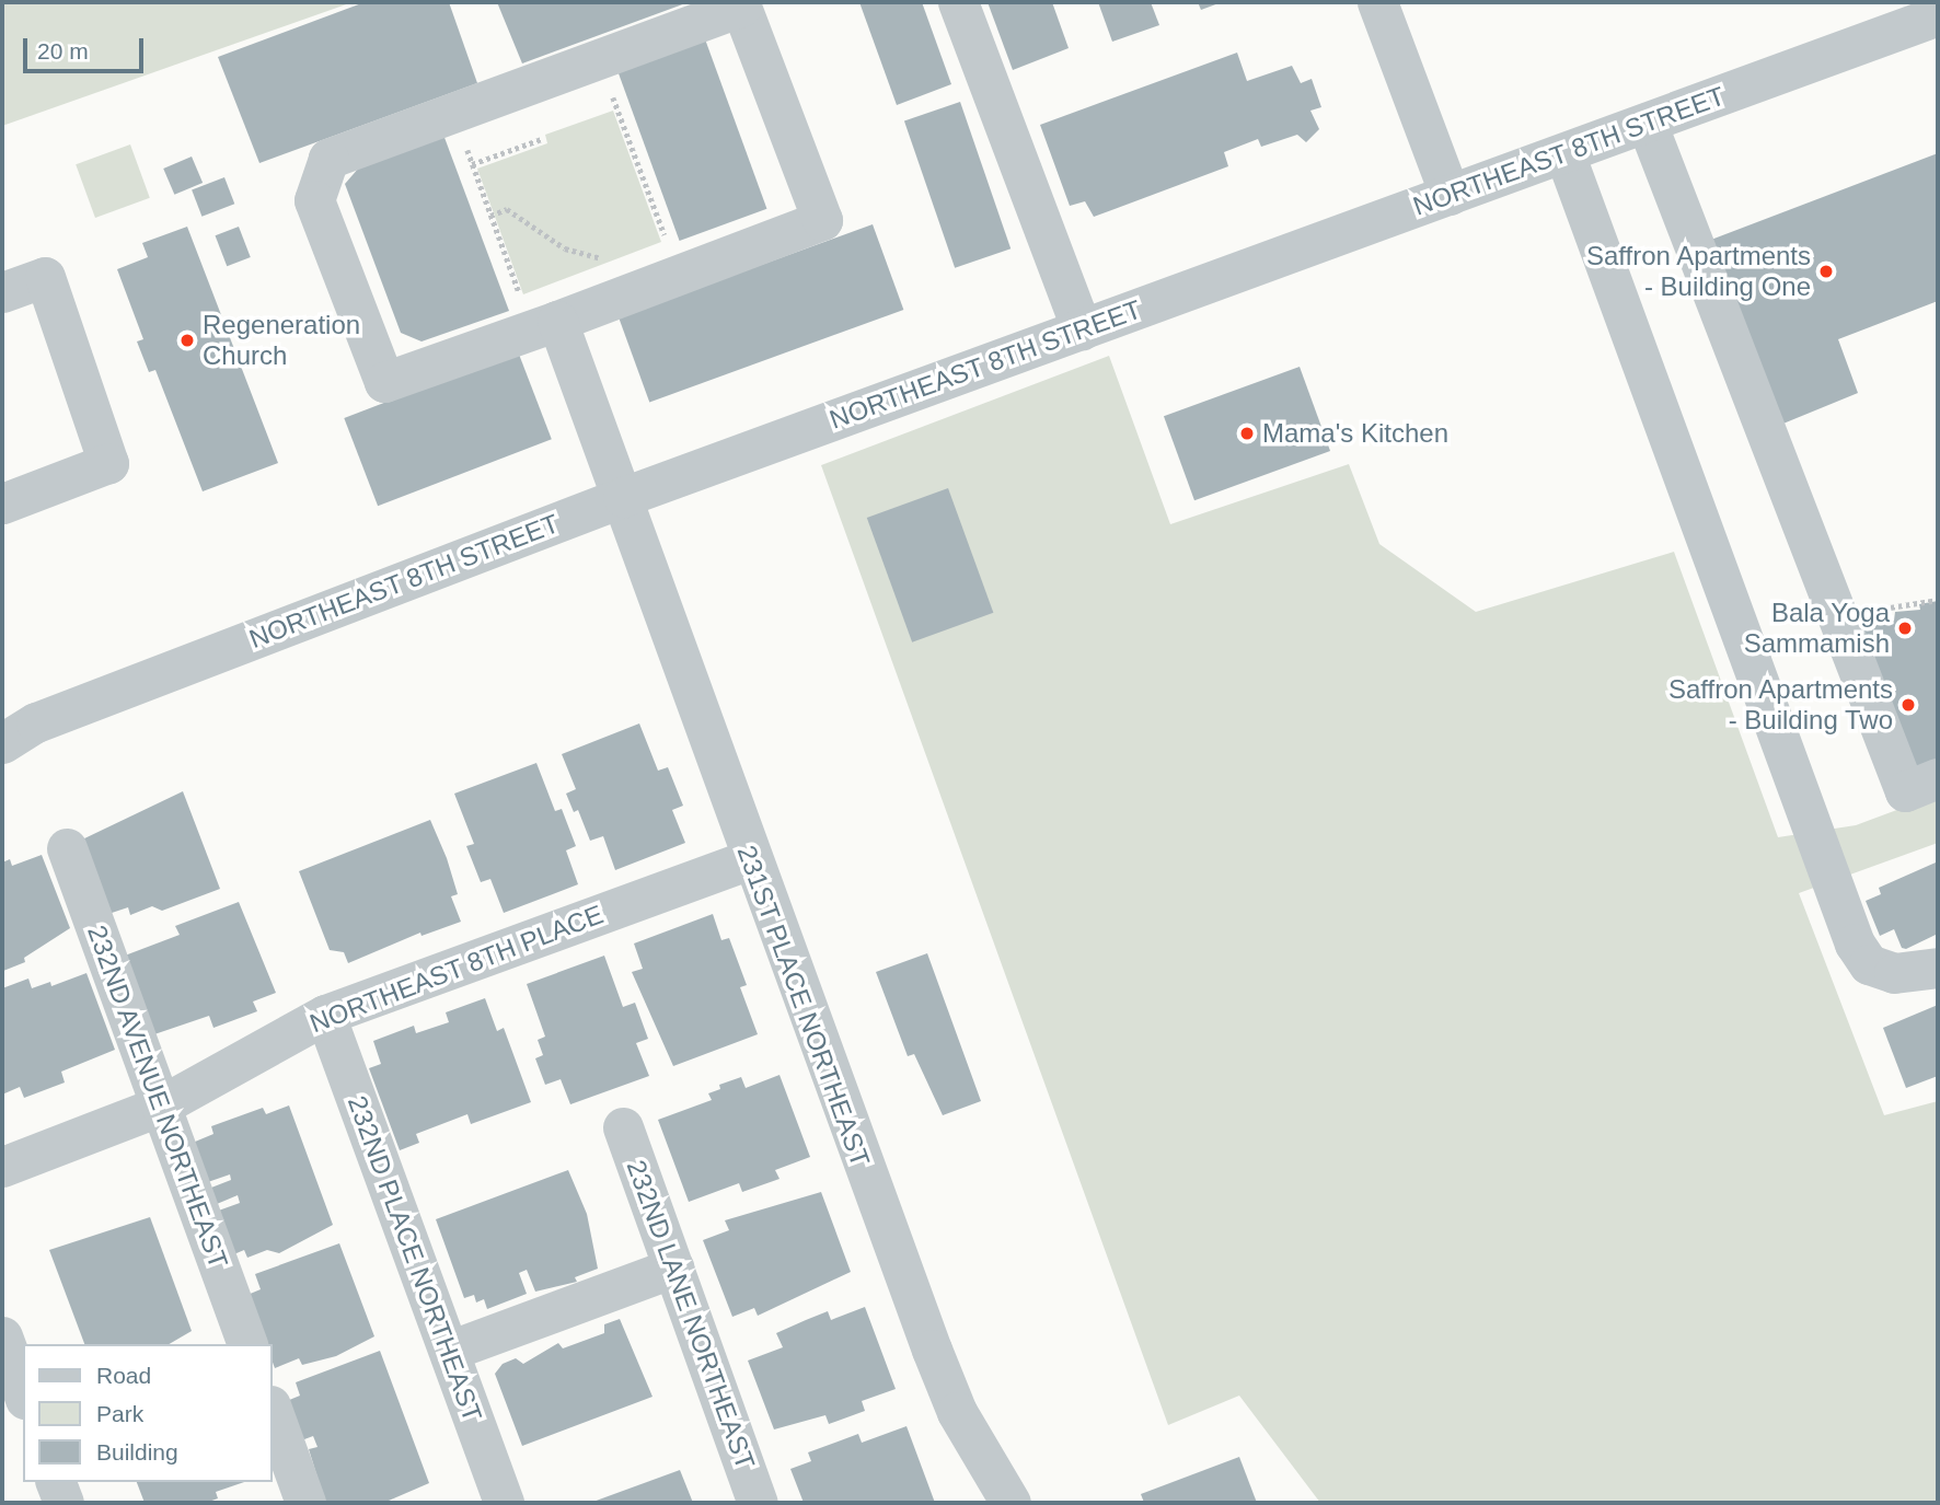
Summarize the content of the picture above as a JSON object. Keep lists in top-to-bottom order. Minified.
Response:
{"streets":{"street":["NORTHEAST 8TH STREET","NORTHEAST 8TH PLACE","231ST PLACE NORTHEAST","232ND AVENUE NORTHEAST","232ND PLACE NORTHEAST","232ND LANE NORTHEAST"]},"crossings":[["NORTHEAST 8TH STREET","231ST PLACE NORTHEAST"],["NORTHEAST 8TH PLACE","231ST PLACE NORTHEAST"],["NORTHEAST 8TH PLACE","232ND AVENUE NORTHEAST"],["NORTHEAST 8TH PLACE","232ND PLACE NORTHEAST"]],"places":["Saffron Apartments - Building One","Regeneration Church","Mama's Kitchen","Bala Yoga Sammamish","Saffron Apartments - Building Two"],"legend":["Road","Park","Building"],"scale_bar":"20 m"}
